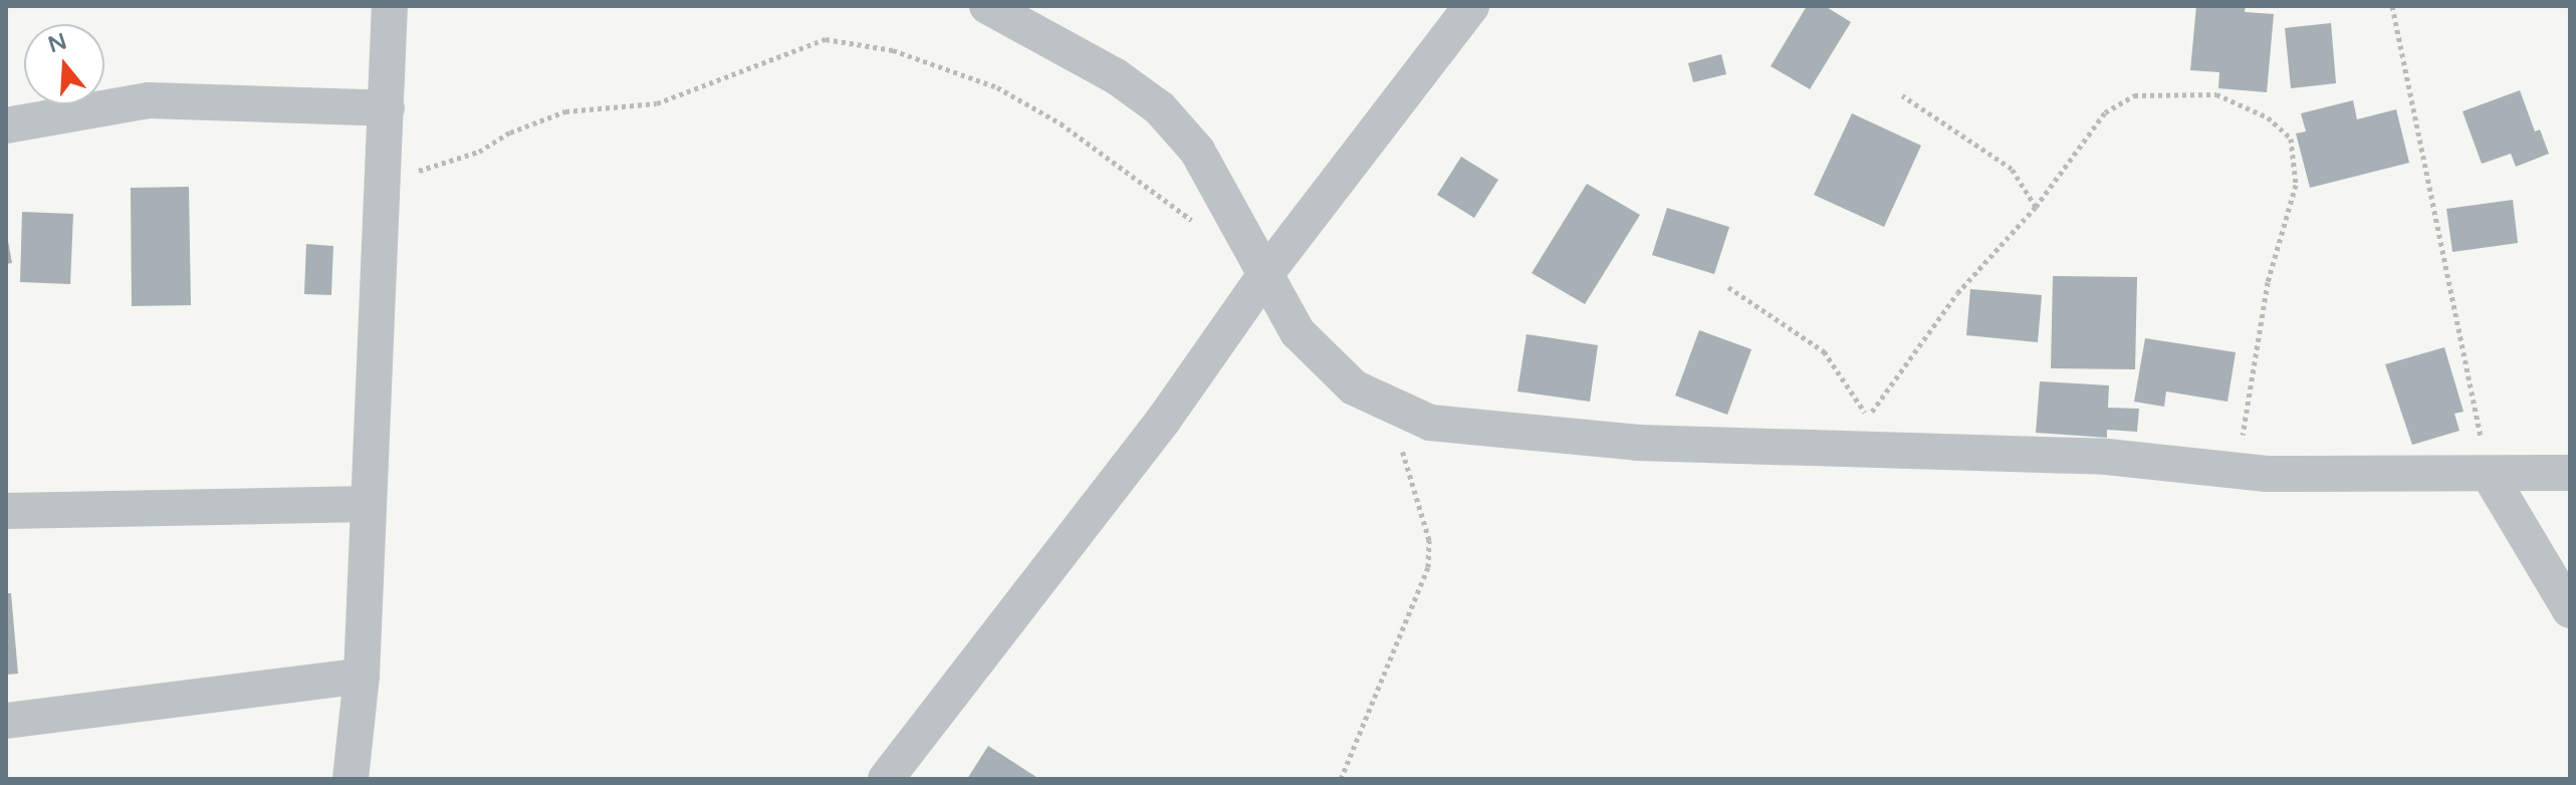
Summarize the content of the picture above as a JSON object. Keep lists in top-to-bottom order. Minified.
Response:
{"north":"top"}
